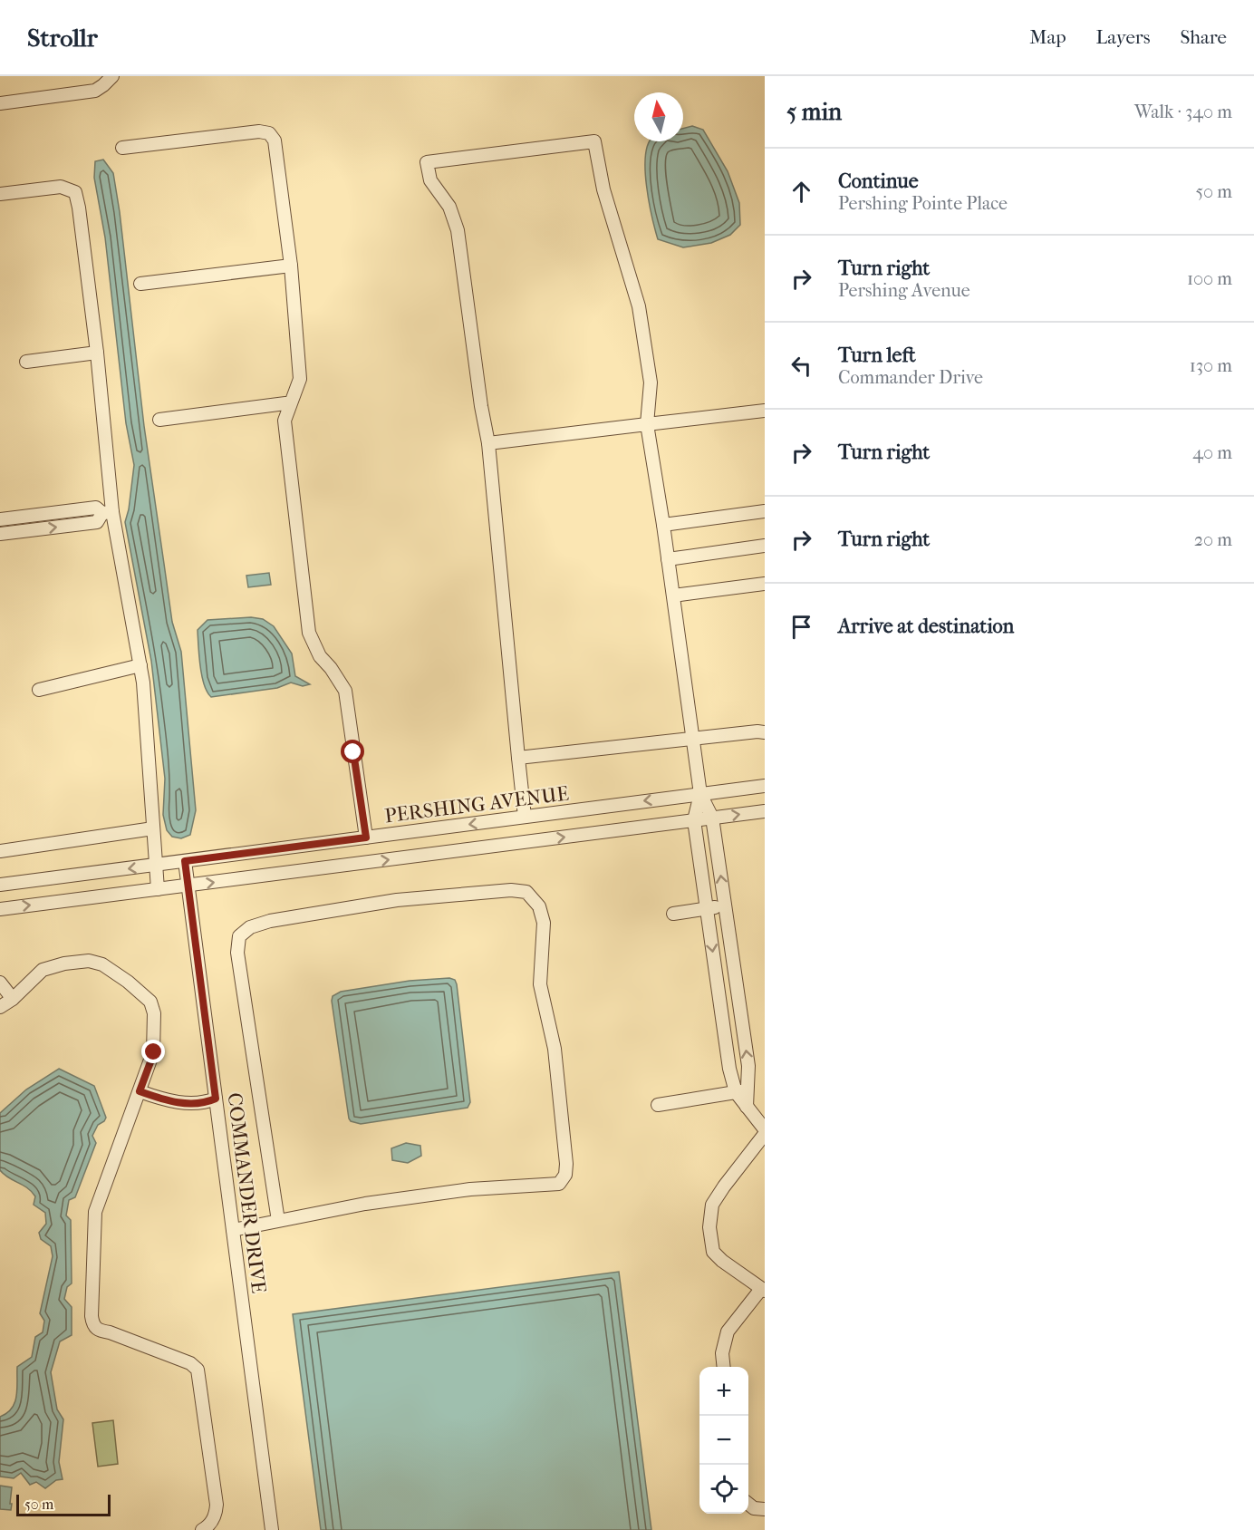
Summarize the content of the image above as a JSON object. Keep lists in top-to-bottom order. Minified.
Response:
{"streets":{"street":["PERSHING AVENUE","COMMANDER DRIVE"]},"crossings":[["PERSHING AVENUE","COMMANDER DRIVE"]],"scale_bar":"50 m","north":"top","page":{"header":"Strollr","nav":["Map","Layers","Share"],"heading":["5 min","Walk · 340 m"],"list":[["Continue","Pershing Pointe Place","50 m"],["Turn right","Pershing Avenue","100 m"],["Turn left","Commander Drive","130 m"],["Turn right","40 m"],["Turn right","20 m"],"Arrive at destination"],"map_buttons":["+","−"],"scale":"50 m"}}
